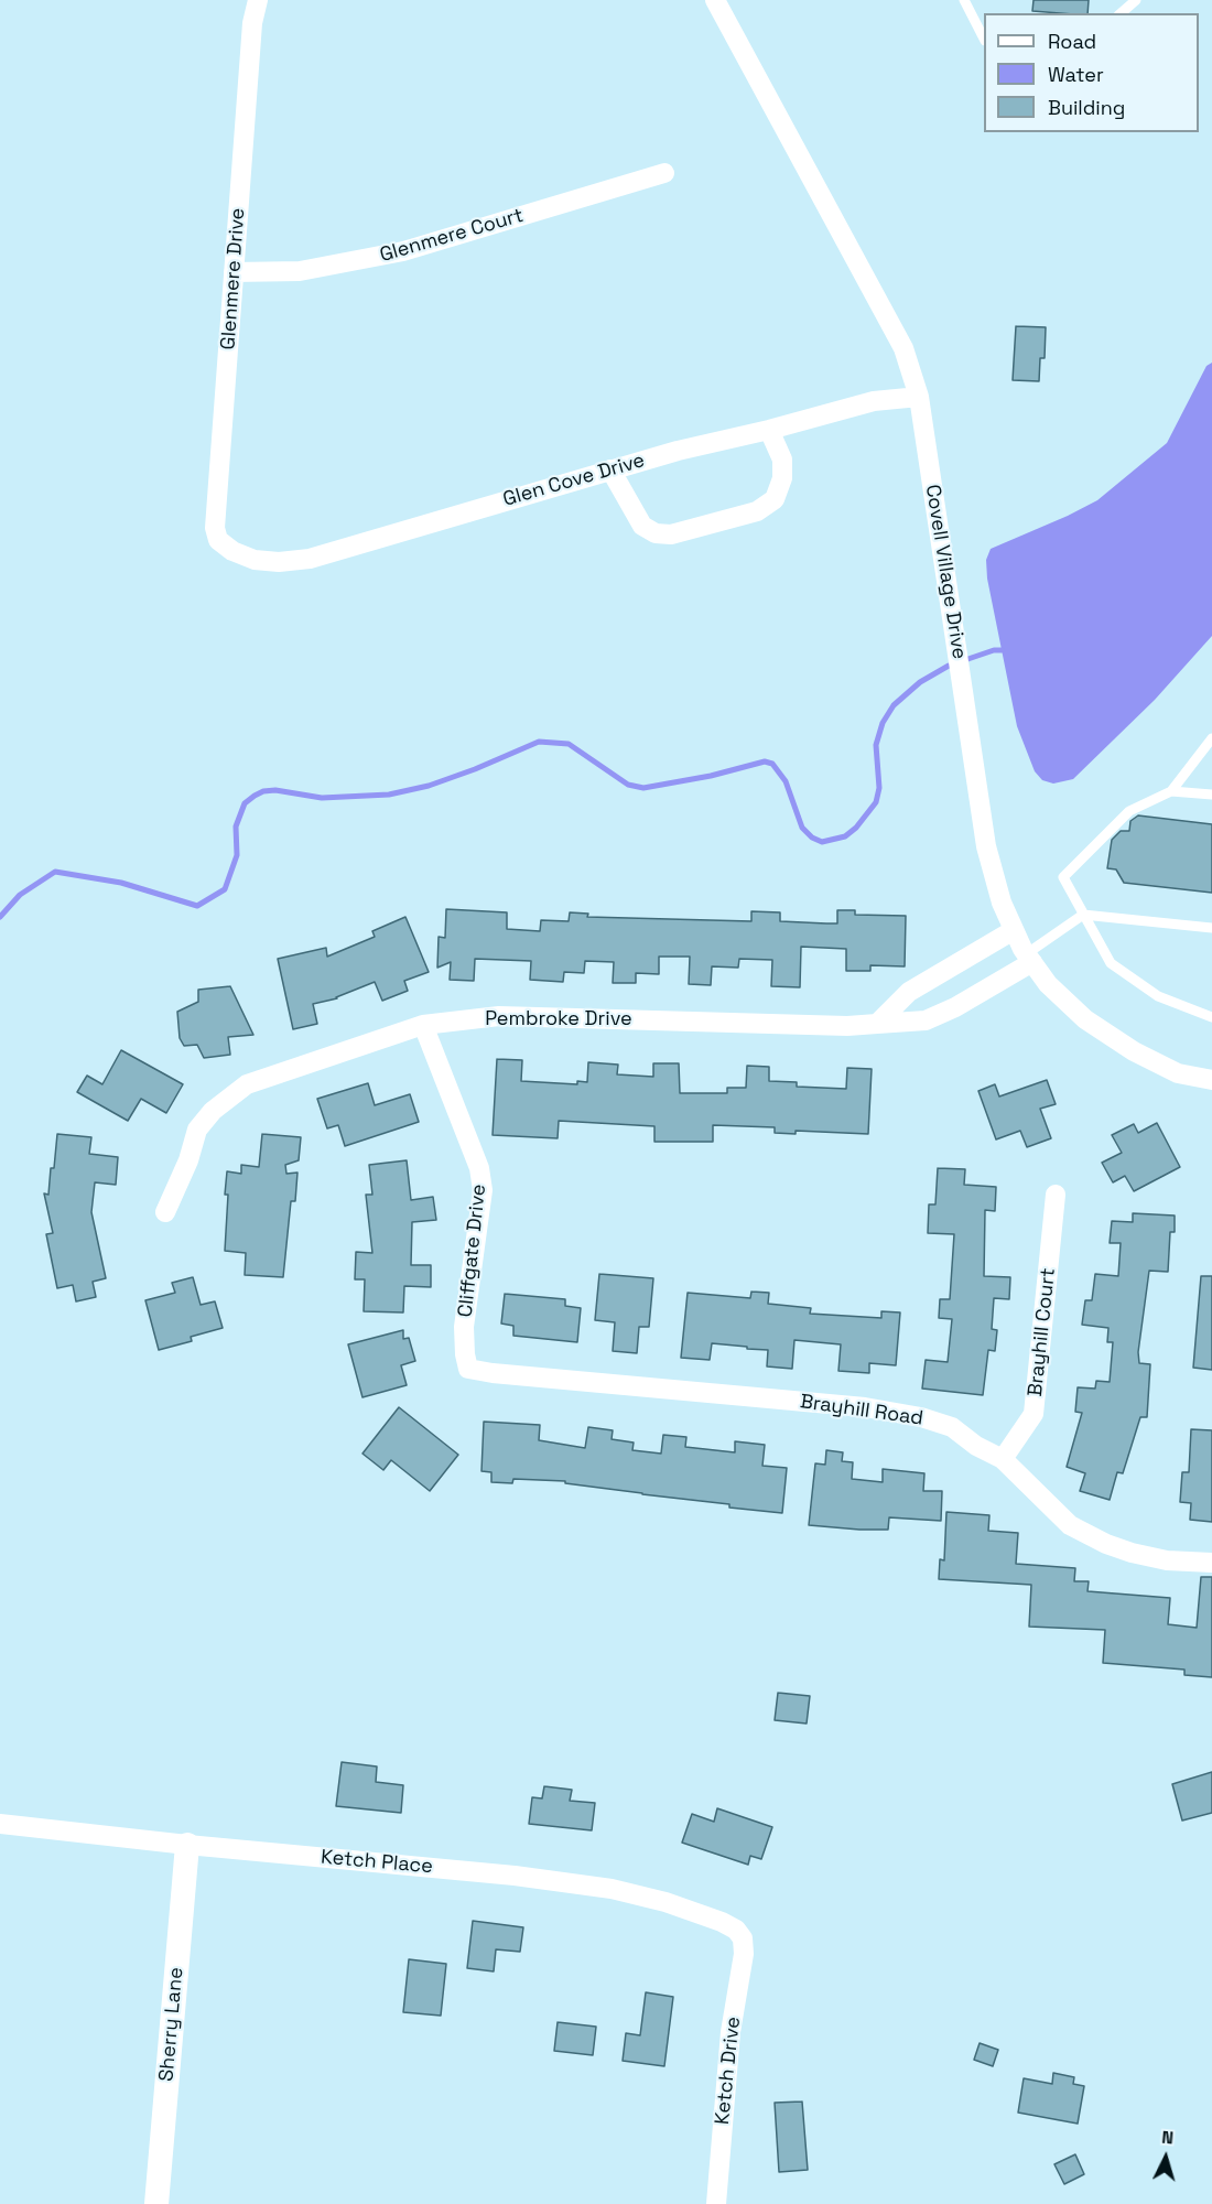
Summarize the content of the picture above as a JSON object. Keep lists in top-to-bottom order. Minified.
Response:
{"streets":{"street":["Glenmere Court","Glenmere Drive","Glen Cove Drive","Covell Village Drive","Pembroke Drive","Cliffgate Drive","Brayhill Court","Brayhill Road","Ketch Place","Sherry Lane","Ketch Drive"]},"crossings":[["Glenmere Court","Glenmere Drive"],["Glenmere Drive","Glen Cove Drive"],["Glen Cove Drive","Covell Village Drive"],["Covell Village Drive","Pembroke Drive"],["Pembroke Drive","Cliffgate Drive"],["Cliffgate Drive","Brayhill Road"],["Brayhill Court","Brayhill Road"],["Ketch Place","Sherry Lane"],["Ketch Place","Ketch Drive"]],"legend":["Road","Water","Building"],"north":"top"}
